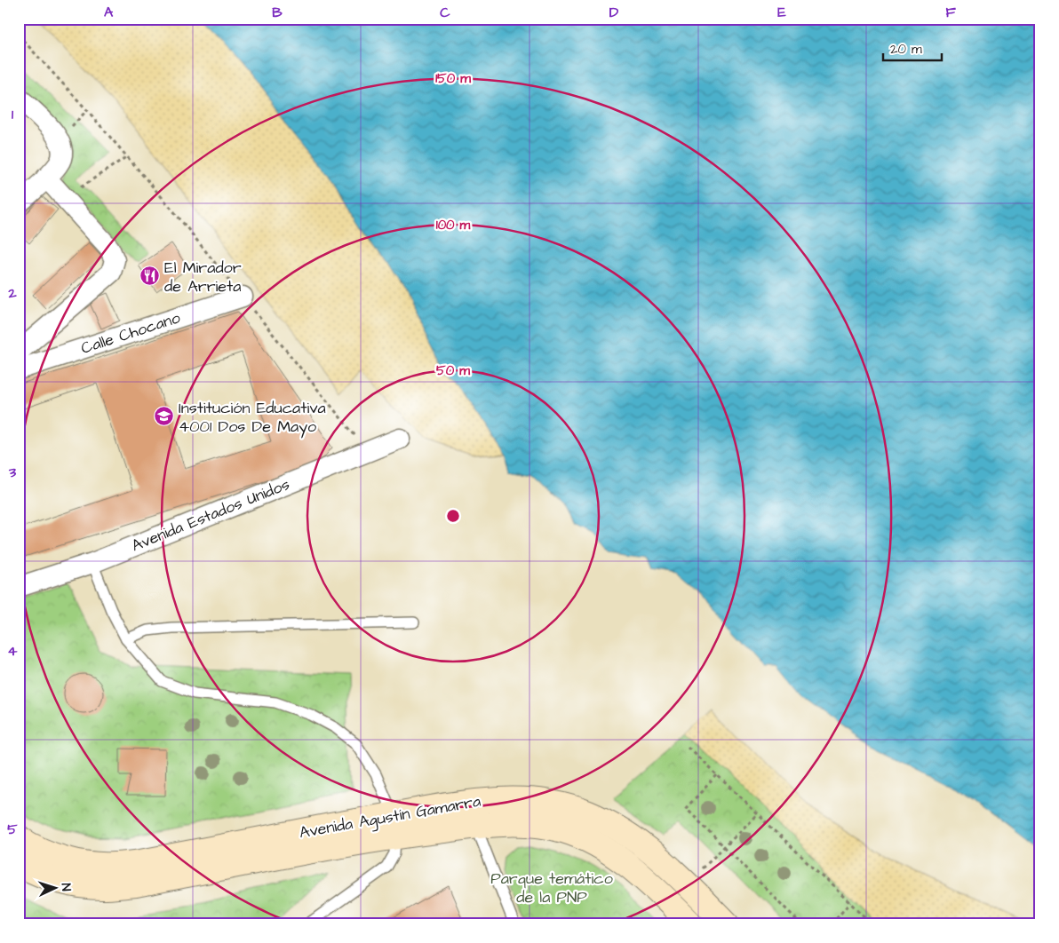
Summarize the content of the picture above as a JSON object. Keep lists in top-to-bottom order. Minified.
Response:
{"streets":{"main road":["Avenida Agustín Gamarra"],"street":["Calle Chocano","Avenida Estados Unidos"]},"parks":["Parque temático de la PNP"],"places":{"restaurant":["El Mirador de Arrieta"],"school or university":["Institución Educativa 4001 Dos De Mayo"]},"scale_bar":"20 m","north":"right","grid":{"columns":["A","B","C","D","E","F"],"rows":["1","2","3","4","5"]},"rings":["150 m","100 m","50 m"]}
